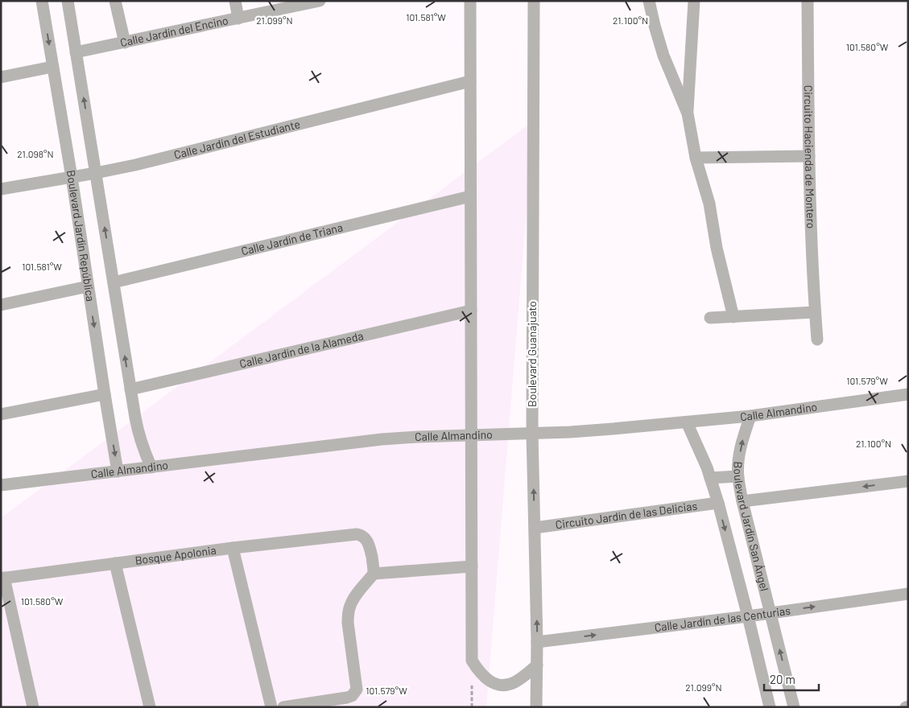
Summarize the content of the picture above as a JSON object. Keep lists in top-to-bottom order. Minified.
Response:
{"streets":{"street":["Calle Jardín del Encino","Calle Jardín del Estudiante","Circuito Hacienda de Montero","Boulevard Jardín República","Calle Jardín de Triana","Calle Jardín de la Alameda","Boulevard Guanajuato","Calle Almandino","Circuito Jardín de las Delicias","Boulevard Jardín San Ángel","Bosque Apolonia","Calle Jardín de las Centurias"]},"crossings":[["Calle Jardín del Estudiante","Boulevard Jardín República"],["Boulevard Jardín República","Calle Almandino"],["Boulevard Guanajuato","Calle Almandino"],["Boulevard Guanajuato","Circuito Jardín de las Delicias"],["Boulevard Guanajuato","Calle Jardín de las Centurias"],["Calle Almandino","Boulevard Jardín San Ángel"],["Boulevard Jardín San Ángel","Calle Jardín de las Centurias"]],"one_way":["Calle Jardín de las Centurias"],"scale_bar":"20 m","coordinates":["101.581°W","21.099°N","21.100°N","101.580°W","21.098°N","101.579°W"]}
